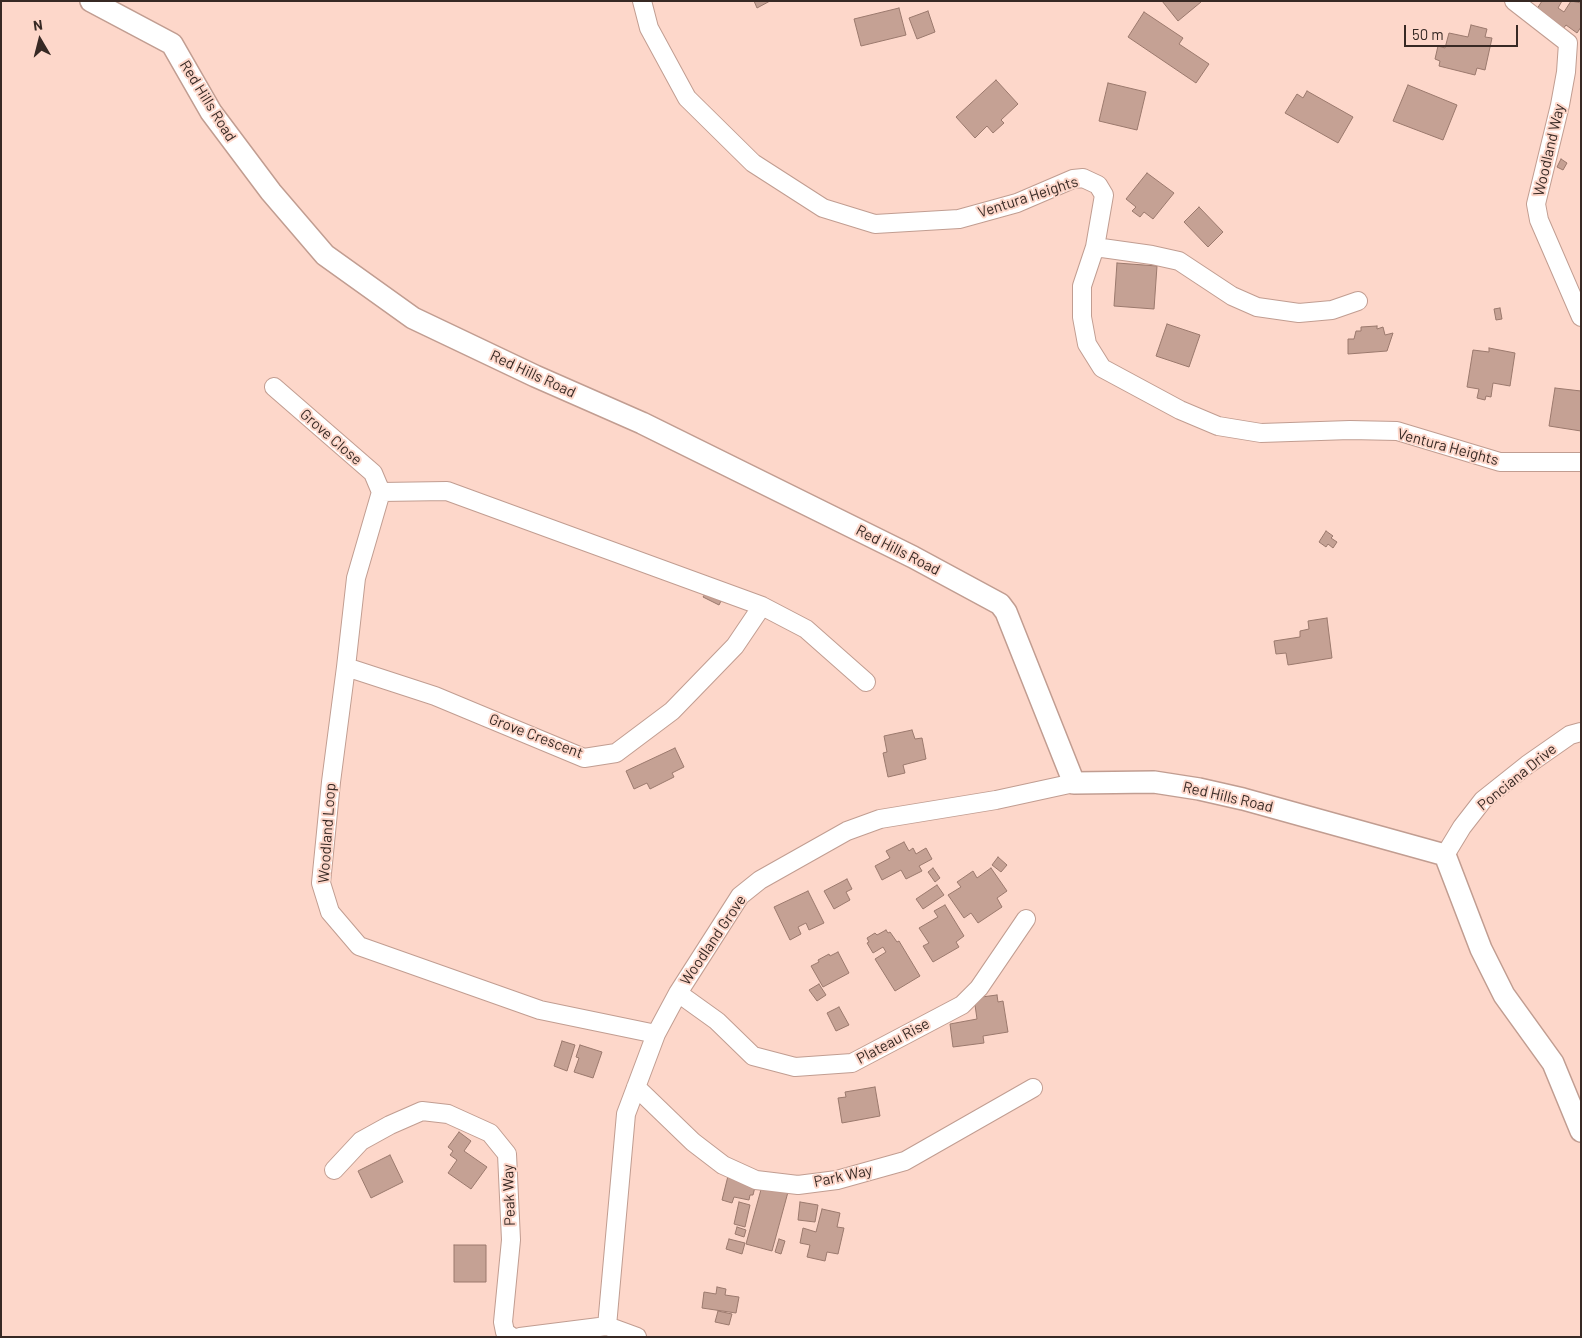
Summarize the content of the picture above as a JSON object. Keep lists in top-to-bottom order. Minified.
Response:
{"streets":{"main road":["Red Hills Road"],"street":["Woodland Way","Ventura Heights","Grove Close","Grove Crescent","Ponciana Drive","Woodland Loop","Woodland Grove","Plateau Rise","Park Way","Peak Way"]},"crossings":[["Red Hills Road","Ponciana Drive"],["Red Hills Road","Woodland Grove"],["Grove Close","Woodland Loop"],["Grove Crescent","Woodland Loop"],["Woodland Loop","Woodland Grove"],["Woodland Grove","Plateau Rise"],["Woodland Grove","Park Way"]],"scale_bar":"50 m","north":"top"}
